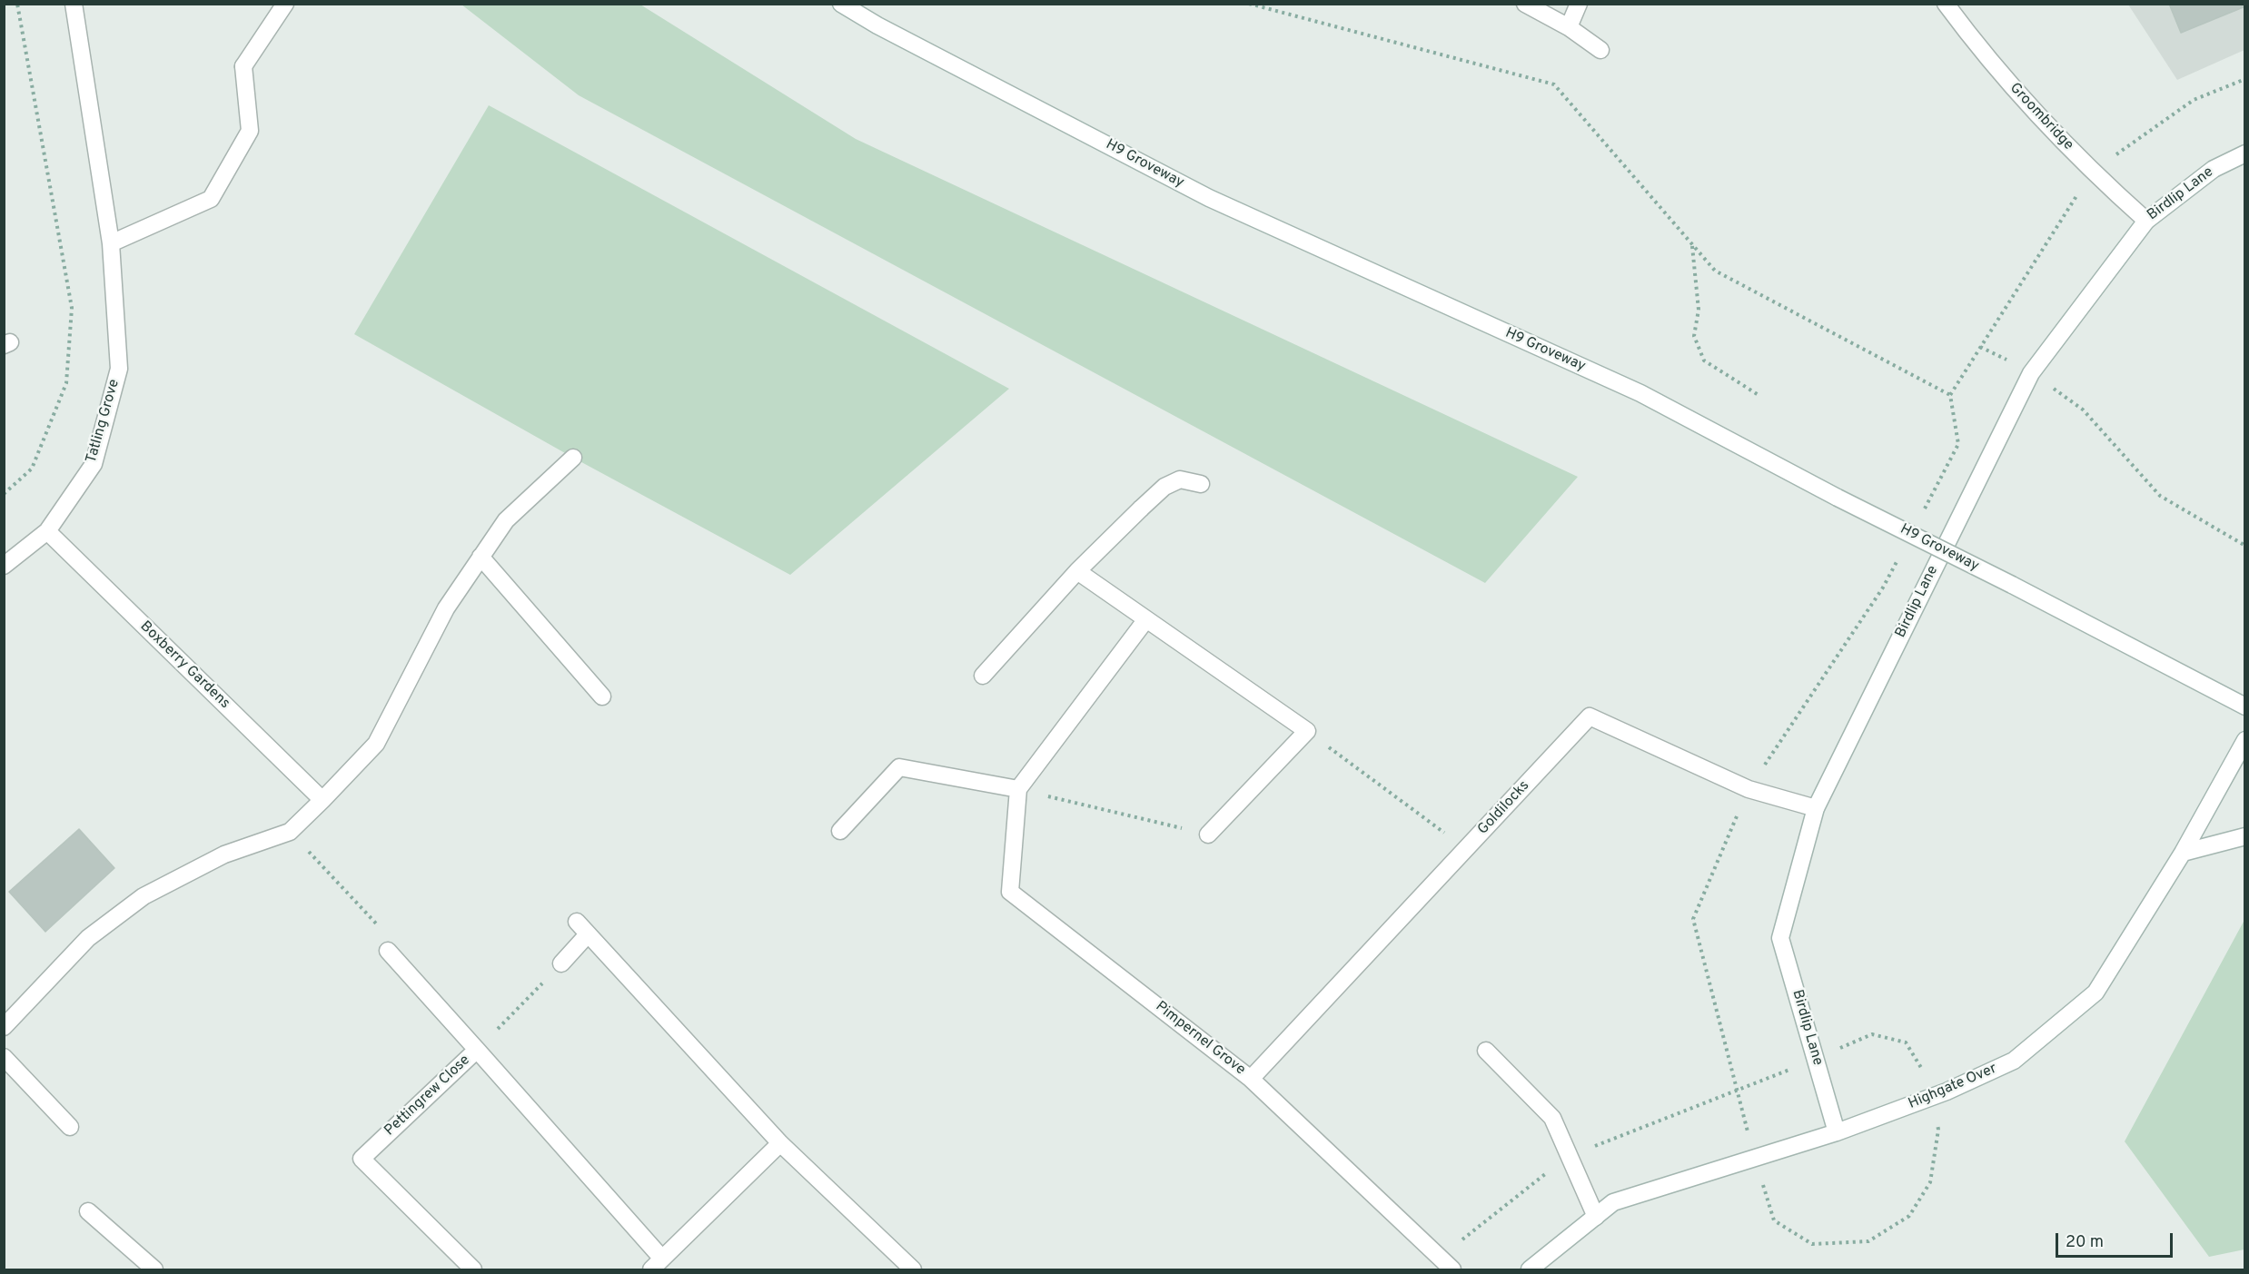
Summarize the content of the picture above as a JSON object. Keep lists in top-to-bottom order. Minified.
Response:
{"streets":{"street":["Groombridge","H9 Groveway","Birdlip Lane","Tatling Grove","Boxberry Gardens","Goldilocks","Pimpernel Grove","Highgate Over","Pettingrew Close"]},"crossings":[["Groombridge","Birdlip Lane"],["Birdlip Lane","Goldilocks"],["Birdlip Lane","Highgate Over"],["Tatling Grove","Boxberry Gardens"],["Goldilocks","Pimpernel Grove"]],"scale_bar":"20 m"}
